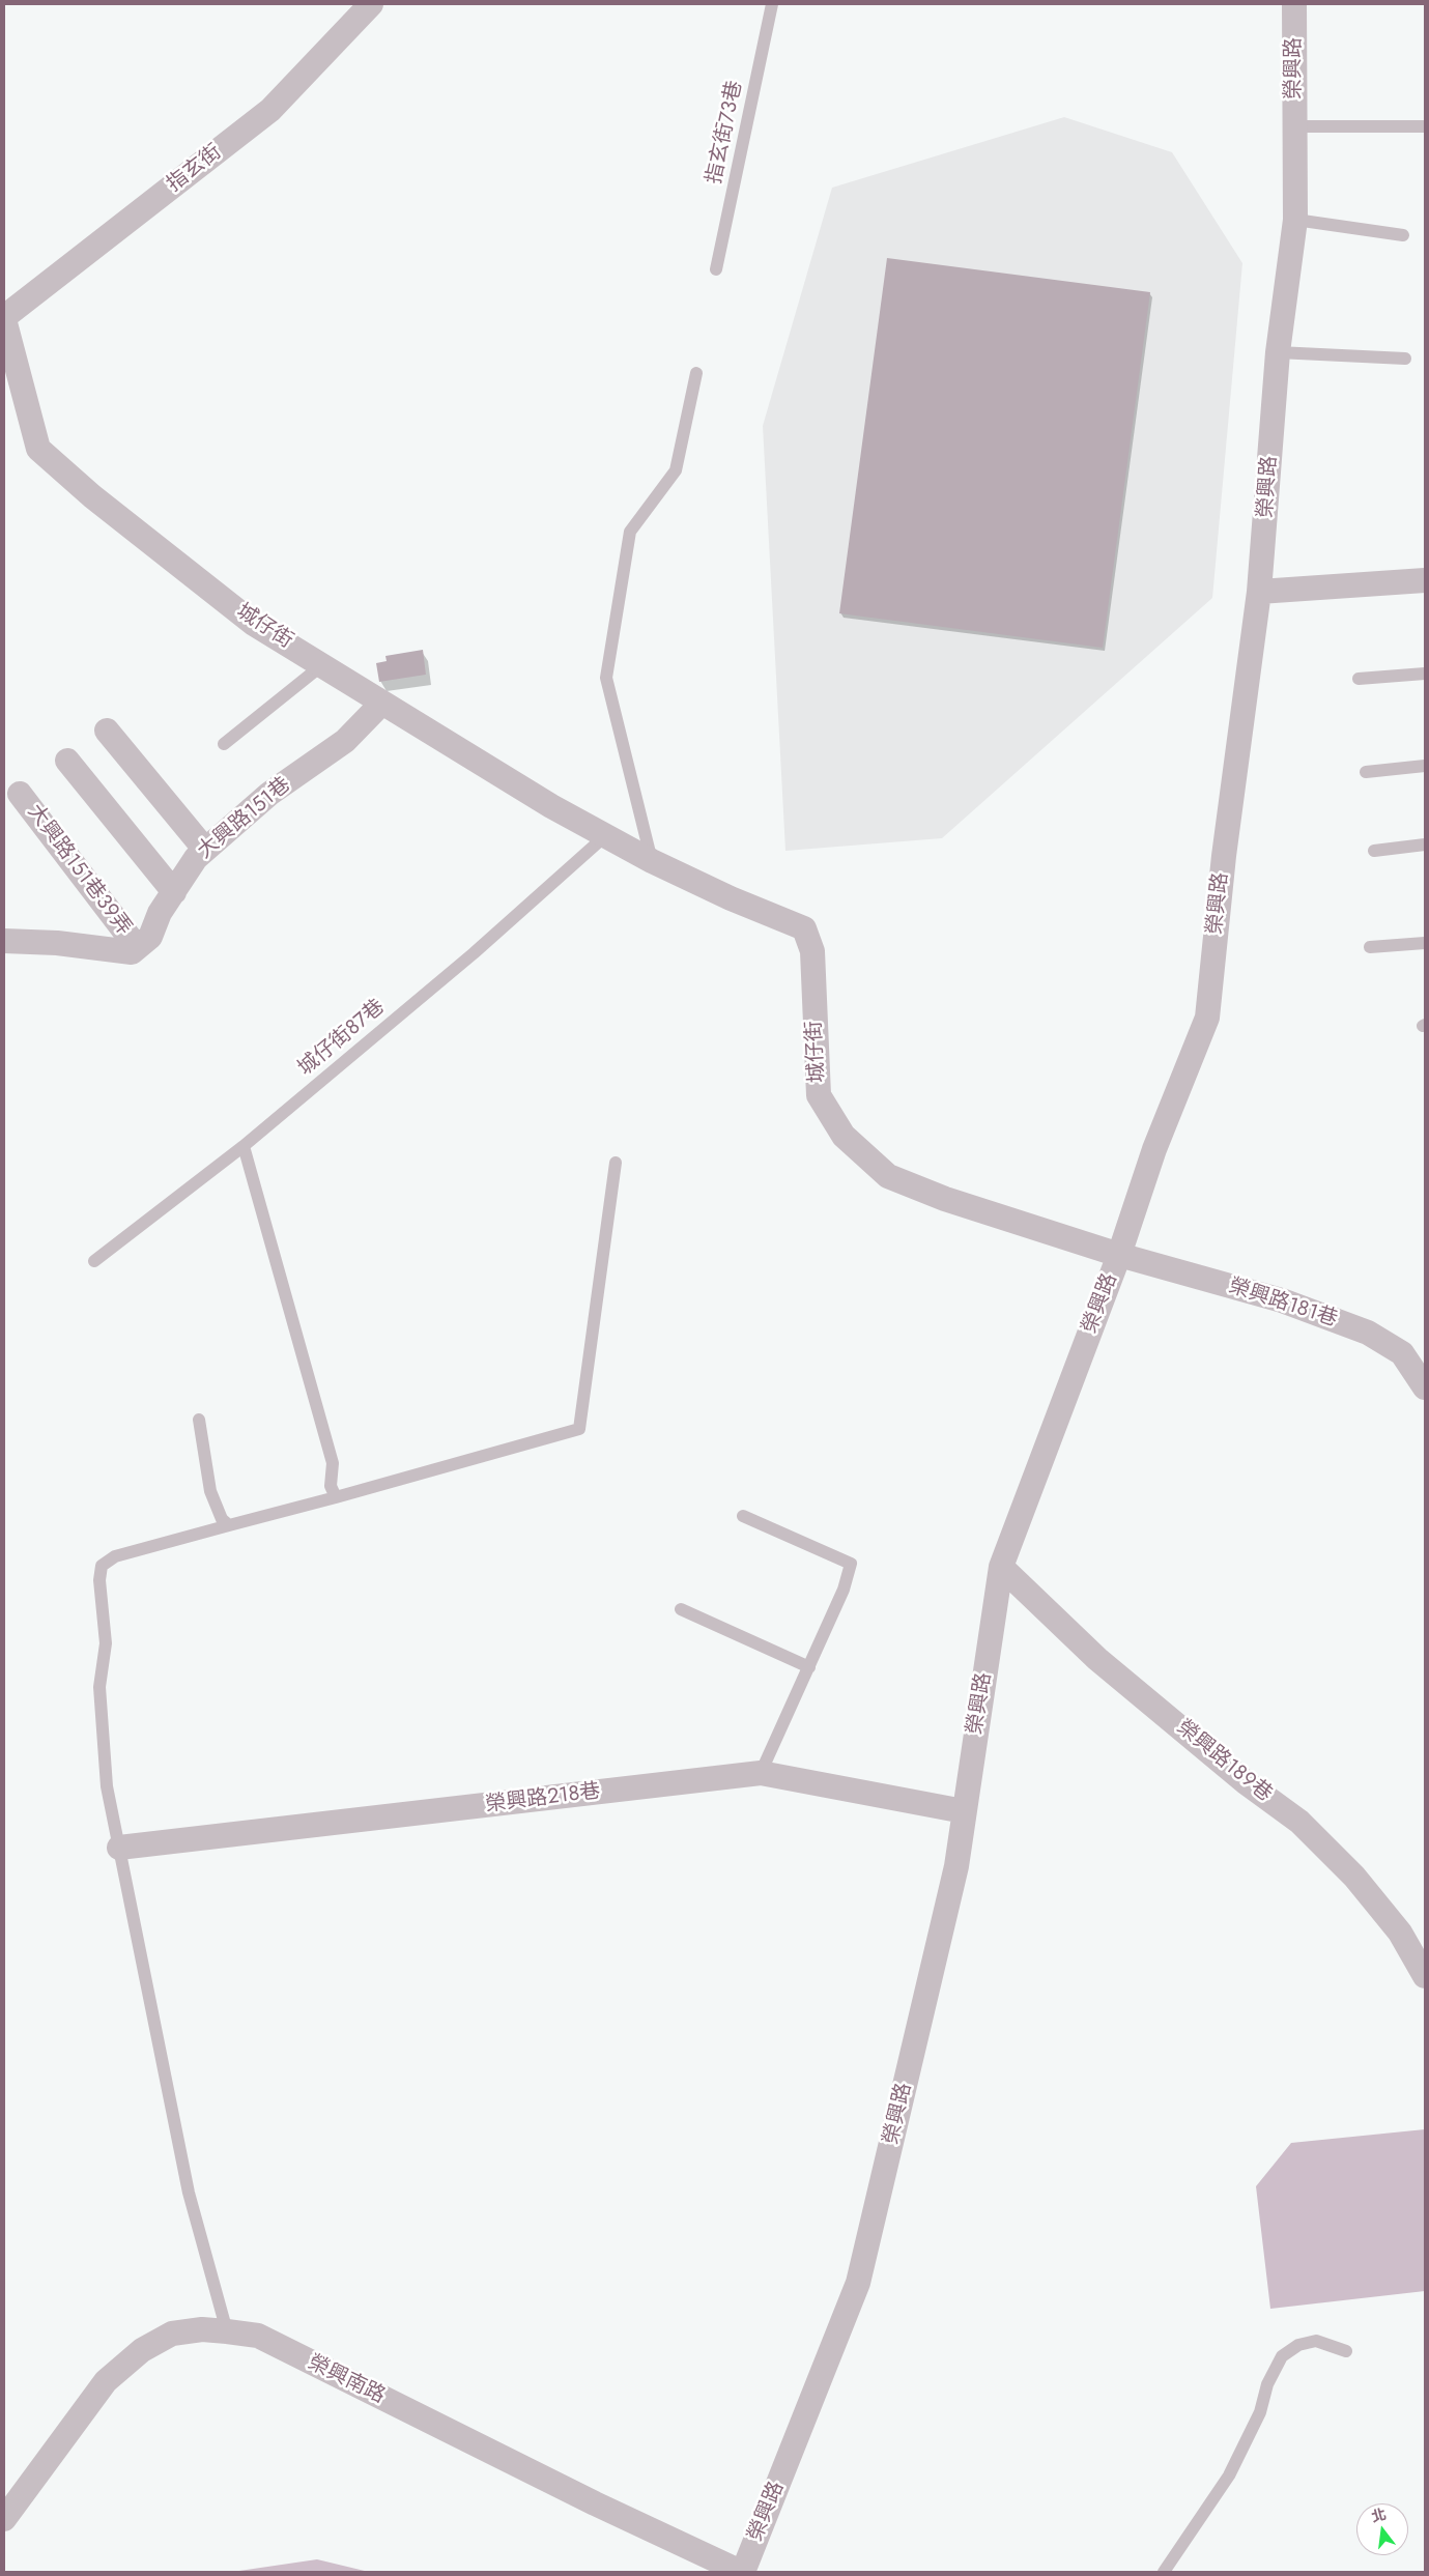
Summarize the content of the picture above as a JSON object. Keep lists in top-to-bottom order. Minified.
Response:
{"streets":{"street":["榮興路","指玄街","城仔街","大興路151巷","大興路151巷39弄","榮興路181巷","榮興路189巷","榮興路218巷","榮興南路"],"lane":["指玄街73巷","城仔街87巷"]},"crossings":[["榮興路","城仔街"],["榮興路","榮興路181巷"],["榮興路","榮興路189巷"],["榮興路","榮興路218巷"],["榮興路","榮興南路"],["指玄街","城仔街"],["城仔街","大興路151巷"],["城仔街","城仔街87巷"],["城仔街","榮興路181巷"],["大興路151巷","大興路151巷39弄"]],"north":"top"}
